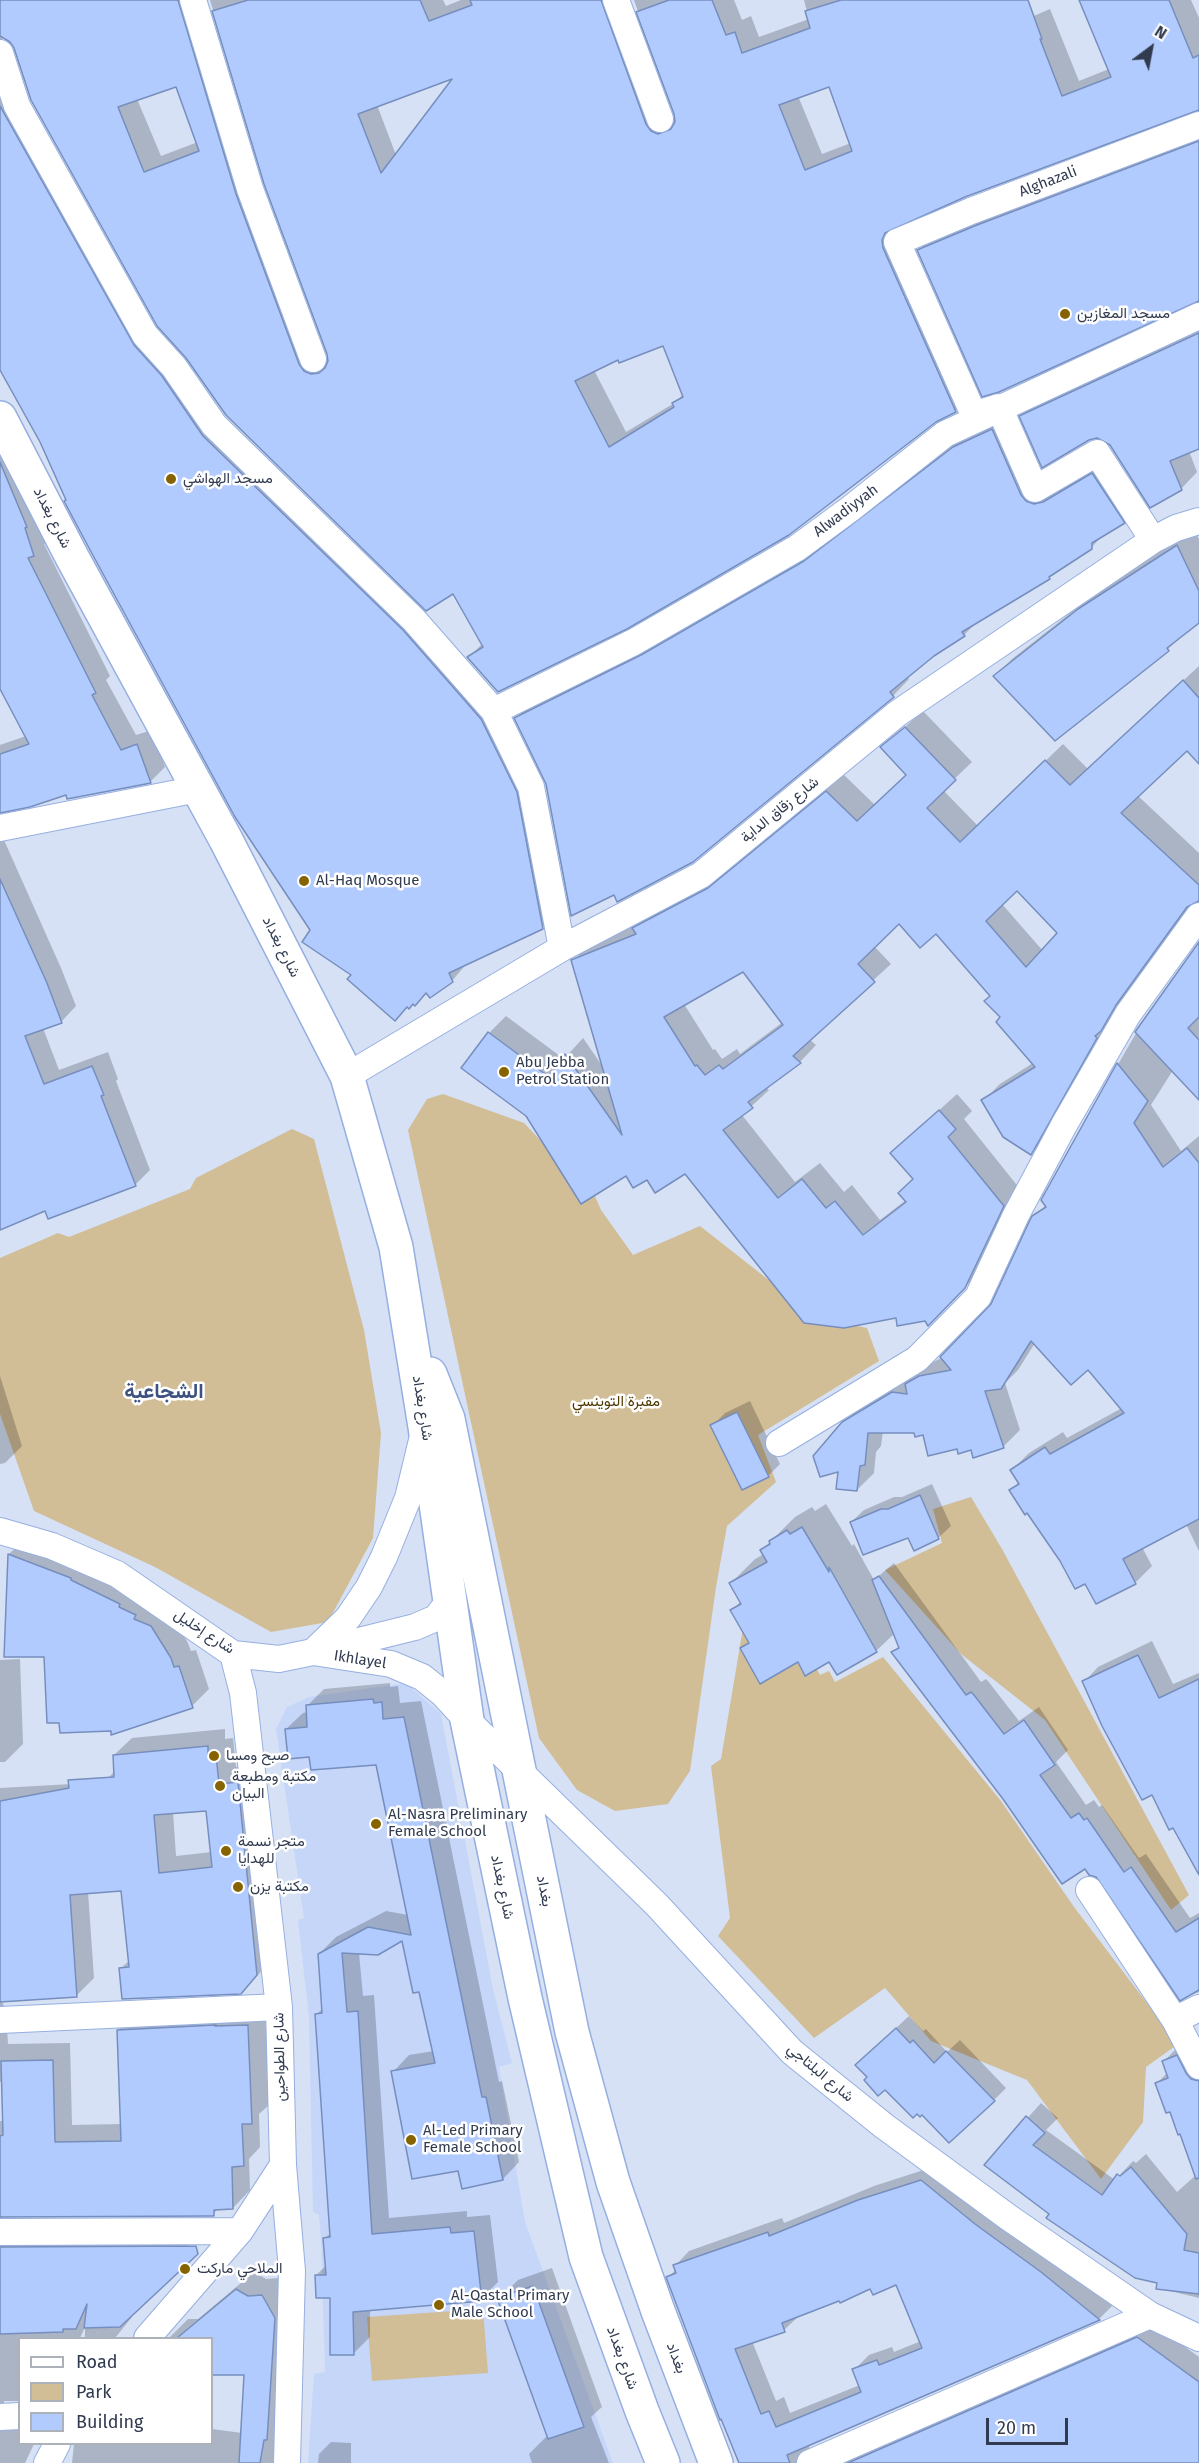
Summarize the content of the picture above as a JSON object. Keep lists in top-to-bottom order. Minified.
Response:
{"streets":{"main road":["شارع بغداد","بغداد"],"street":["Alghazali","Alwadiyyah","شارع زقاق الداية","شارع إخليل","Ikhlayel","شارع الطواحين","شارع البلتاجي"]},"crossings":[["Alghazali","Alwadiyyah"],["شارع بغداد","شارع زقاق الداية"],["شارع بغداد","Ikhlayel"],["شارع بغداد","بغداد"],["شارع بغداد","شارع البلتاجي"],["شارع إخليل","Ikhlayel"],["شارع إخليل","شارع الطواحين"],["Ikhlayel","شارع البلتاجي"],["بغداد","شارع البلتاجي"]],"districts":["الشجاعية"],"parks":["مقبرة التوينسي"],"places":["مسجد المغازين","مسجد الهواشي","Al-Haq Mosque","Abu Jebba Petrol Station","صبح ومسا","مكتبة ومطبعة البيان","Al-Nasra Preliminary Female School","متجر نسمة للهدايا","مكتبة يزن","Al-Led Primary Female School","الملاحي ماركت","Al-Qastal Primary Male School"],"legend":["Road","Park","Building"],"scale_bar":"20 m","north":"top right"}
